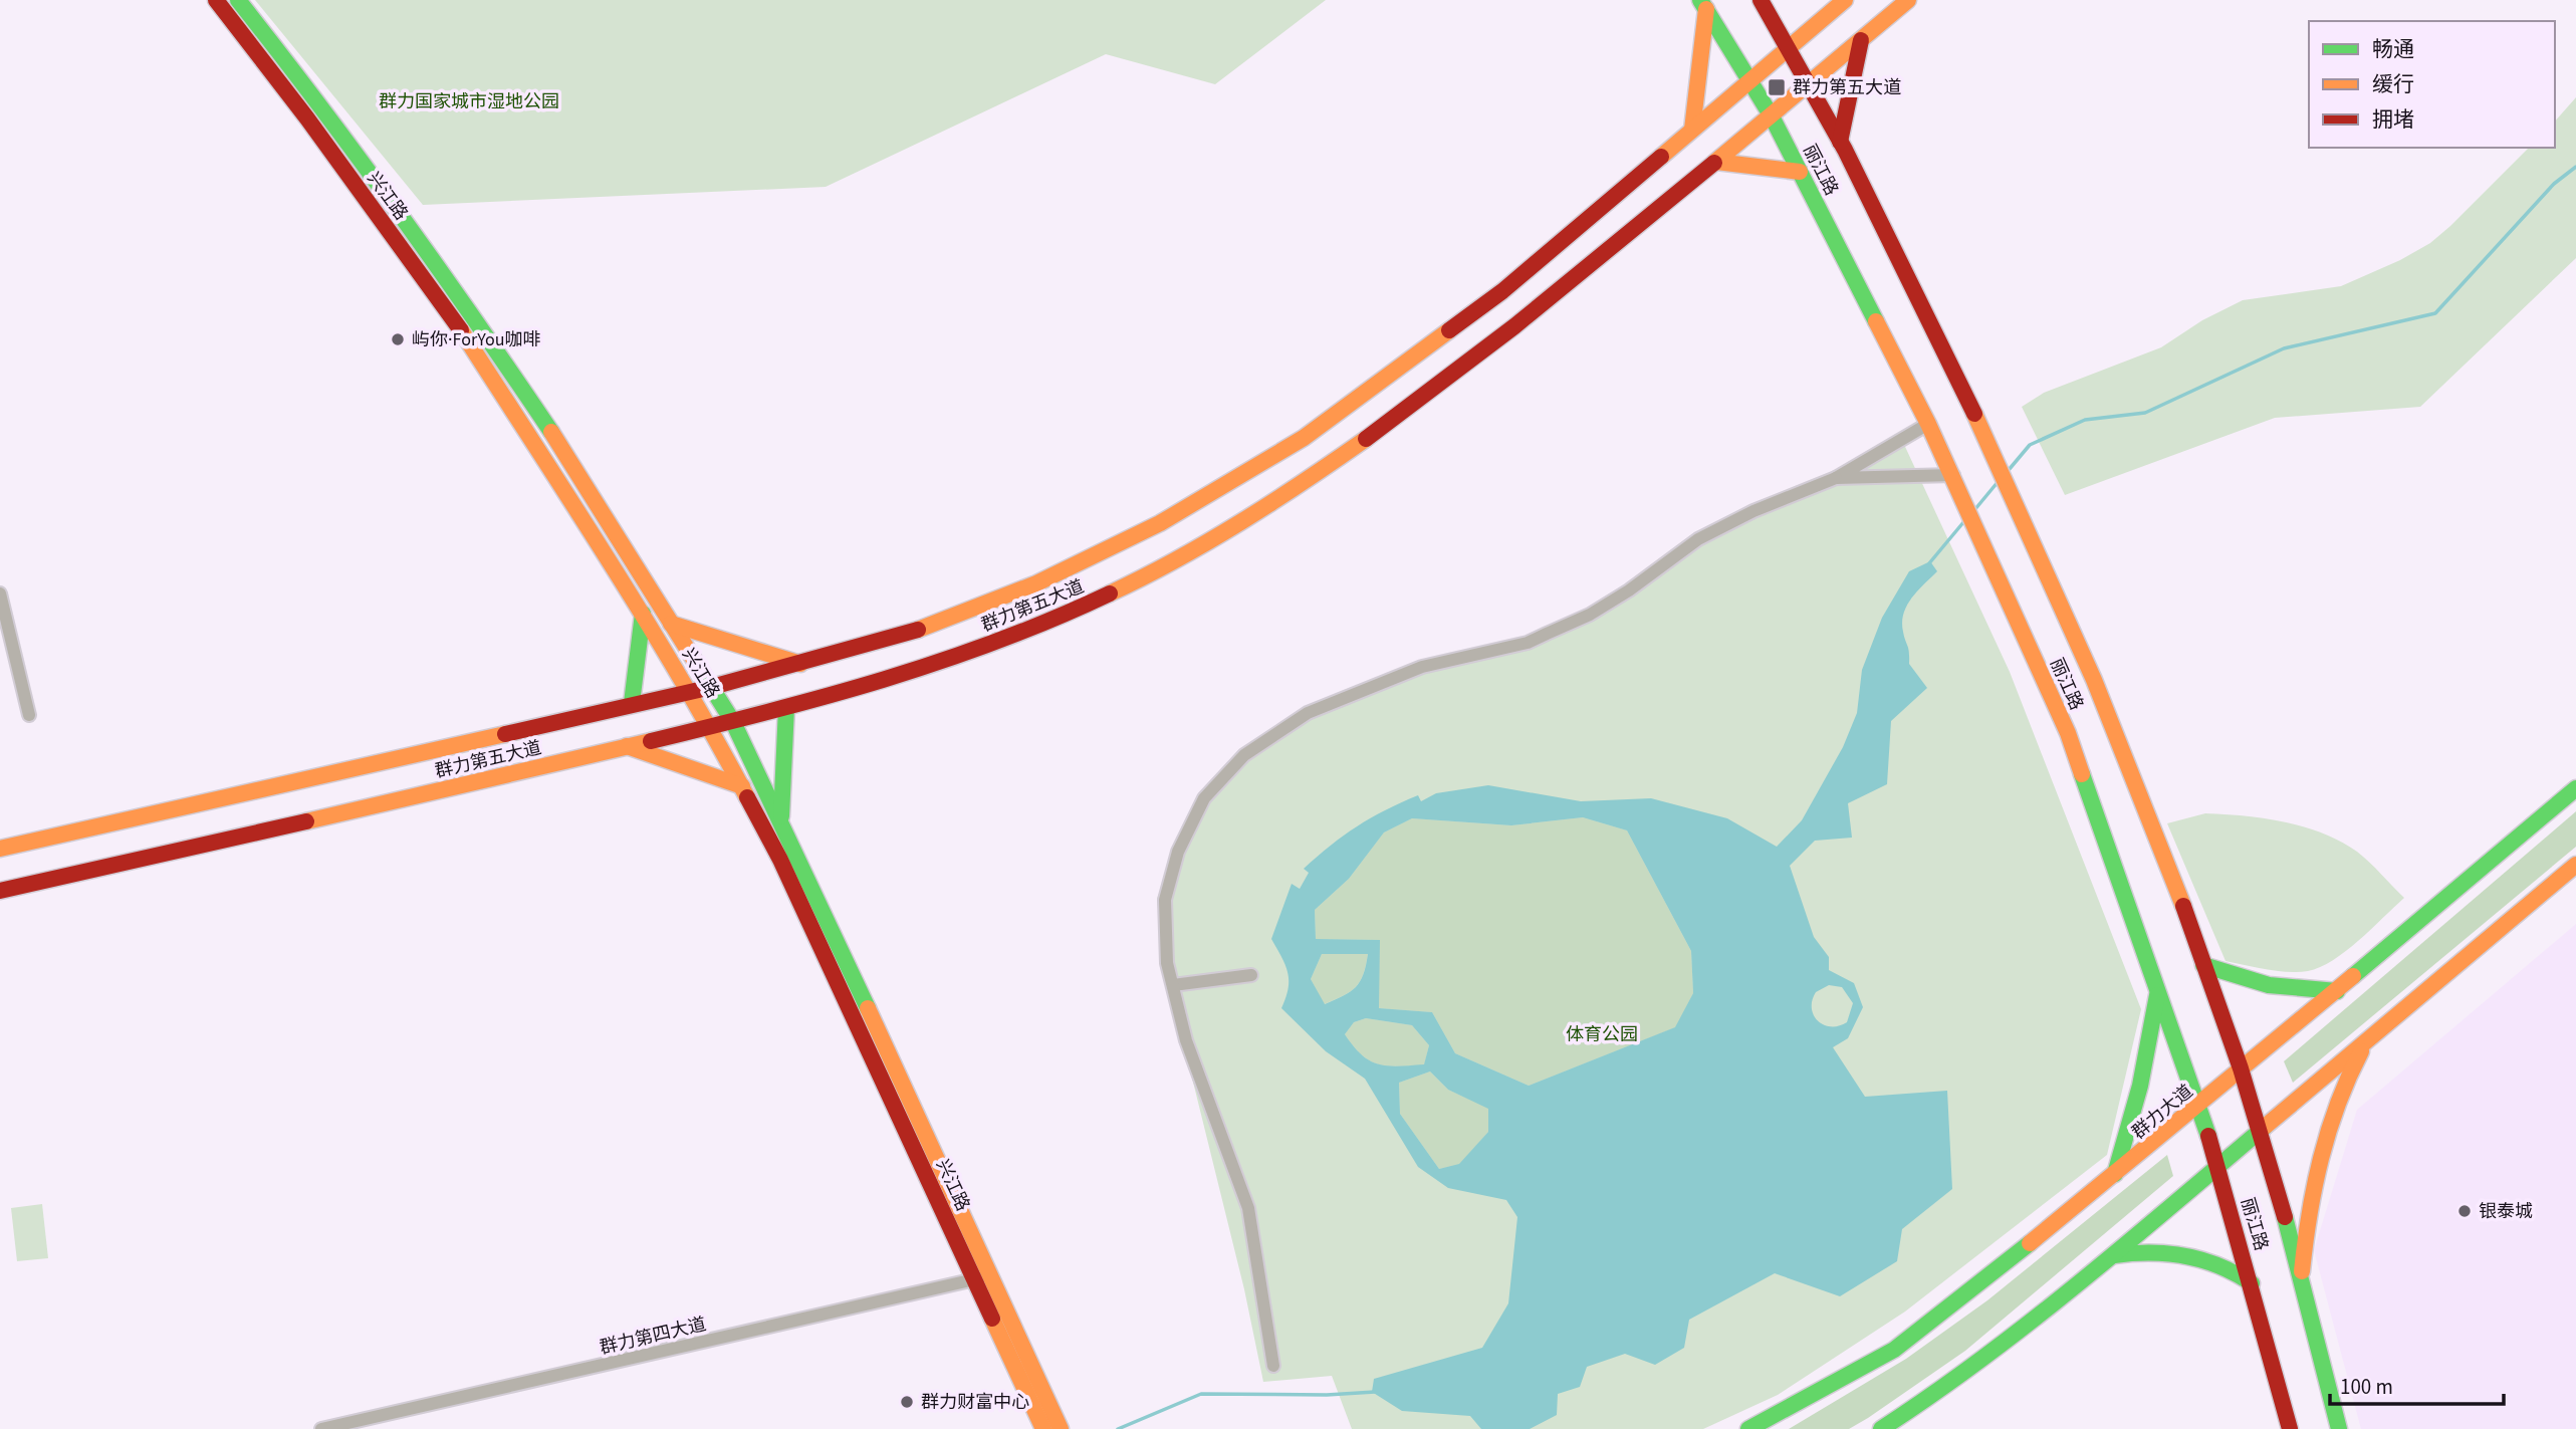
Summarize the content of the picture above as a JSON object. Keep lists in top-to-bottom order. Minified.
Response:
{"streets":{"main road":["丽江路","兴江路","群力第五大道","群力大道"],"street":["群力第四大道"]},"crossings":[["丽江路","群力第五大道"],["丽江路","群力大道"],["兴江路","群力第五大道"],["兴江路","群力第四大道"]],"parks":["群力国家城市湿地公园","体育公园"],"places":{"transit":["群力第五大道"],"other":["屿你·ForYou咖啡","银泰城","群力财富中心"]},"legend":["畅通","缓行","拥堵"],"scale_bar":"100 m"}
